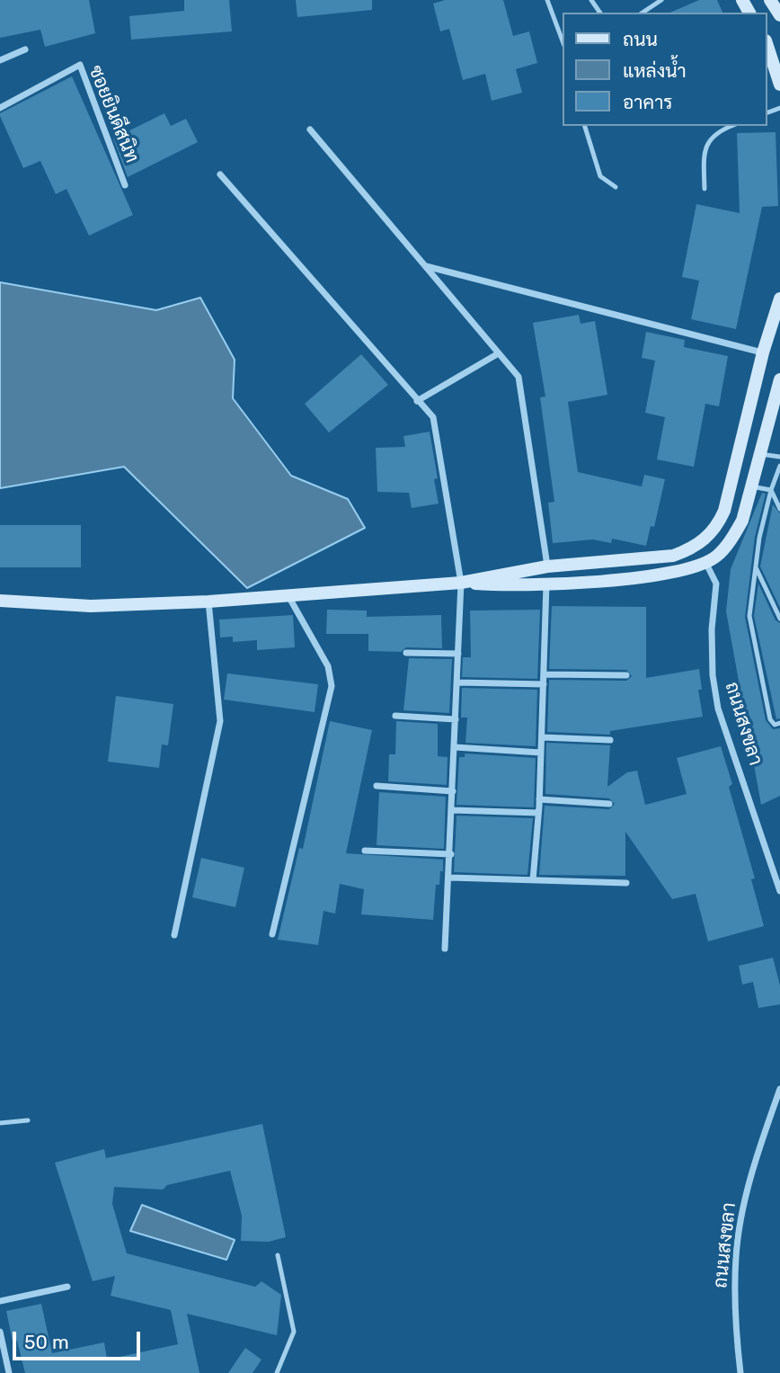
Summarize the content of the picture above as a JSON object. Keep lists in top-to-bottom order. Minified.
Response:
{"streets":{"street":["ซอยยินดีสนิท","ถนนสงขลา"]},"legend":["ถนน","แหล่งน้ำ","อาคาร"],"scale_bar":"50 m"}
